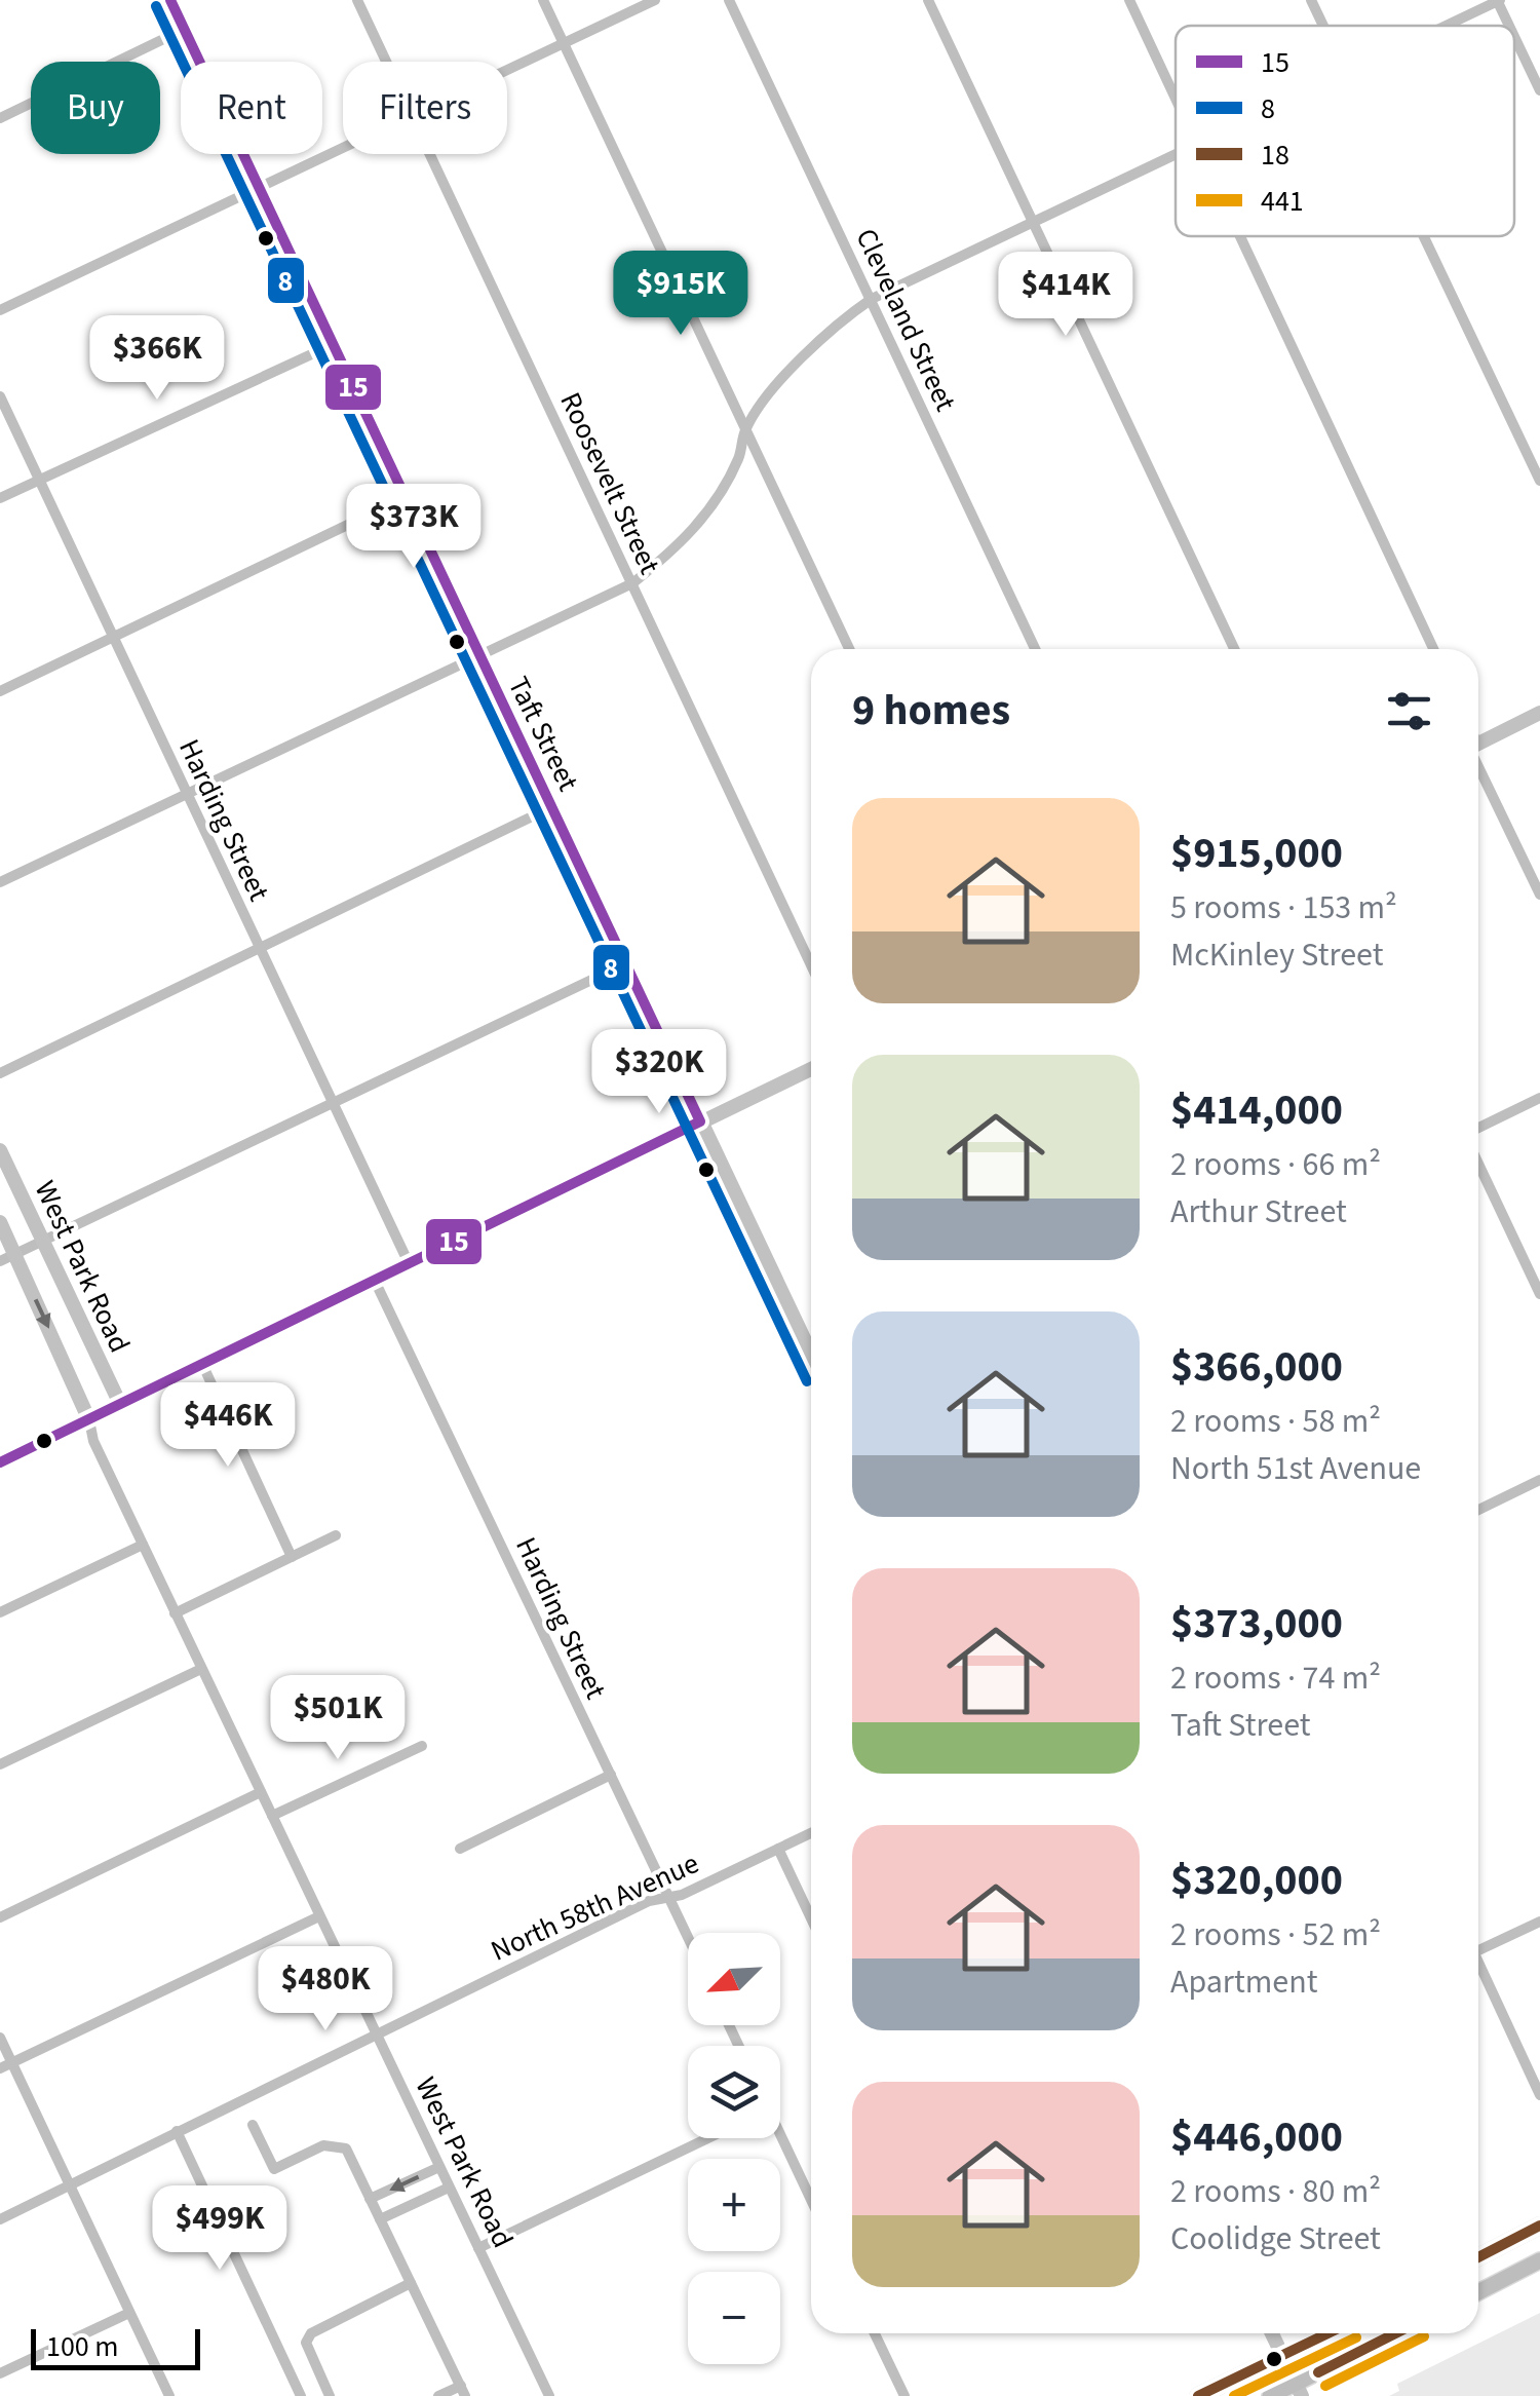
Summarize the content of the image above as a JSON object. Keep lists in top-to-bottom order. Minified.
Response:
{"streets":{"street":["Cleveland Street","Roosevelt Street","Taft Street","Harding Street","West Park Road","North 58th Avenue"]},"crossings":[["Harding Street","North 58th Avenue"],["West Park Road","North 58th Avenue"]],"lines":["transit line 15","transit line 8","transit line 18","transit line 441"],"legend":["15","8","18","441"],"scale_bar":"100 m","north":"bottom left","page":{"chip":["Buy","Rent","Filters"],"price":["$915K","$414K","$366K","$373K","$320K","$446K","$501K","$480K","$499K"],"heading":"9 homes","list":[{"name":"$915,000","note":"5 rooms · 153 m² · McKinley Street"},{"name":"$414,000","note":"2 rooms · 66 m² · Arthur Street"},{"name":"$366,000","note":"2 rooms · 58 m² · North 51st Avenue"},{"name":"$373,000","note":"2 rooms · 74 m² · Taft Street"},{"name":"$320,000","note":"2 rooms · 52 m² · Apartment"},{"name":"$446,000","note":"2 rooms · 80 m² · Coolidge Street"}],"map_buttons":["+","−"],"scale":"100 m"}}
